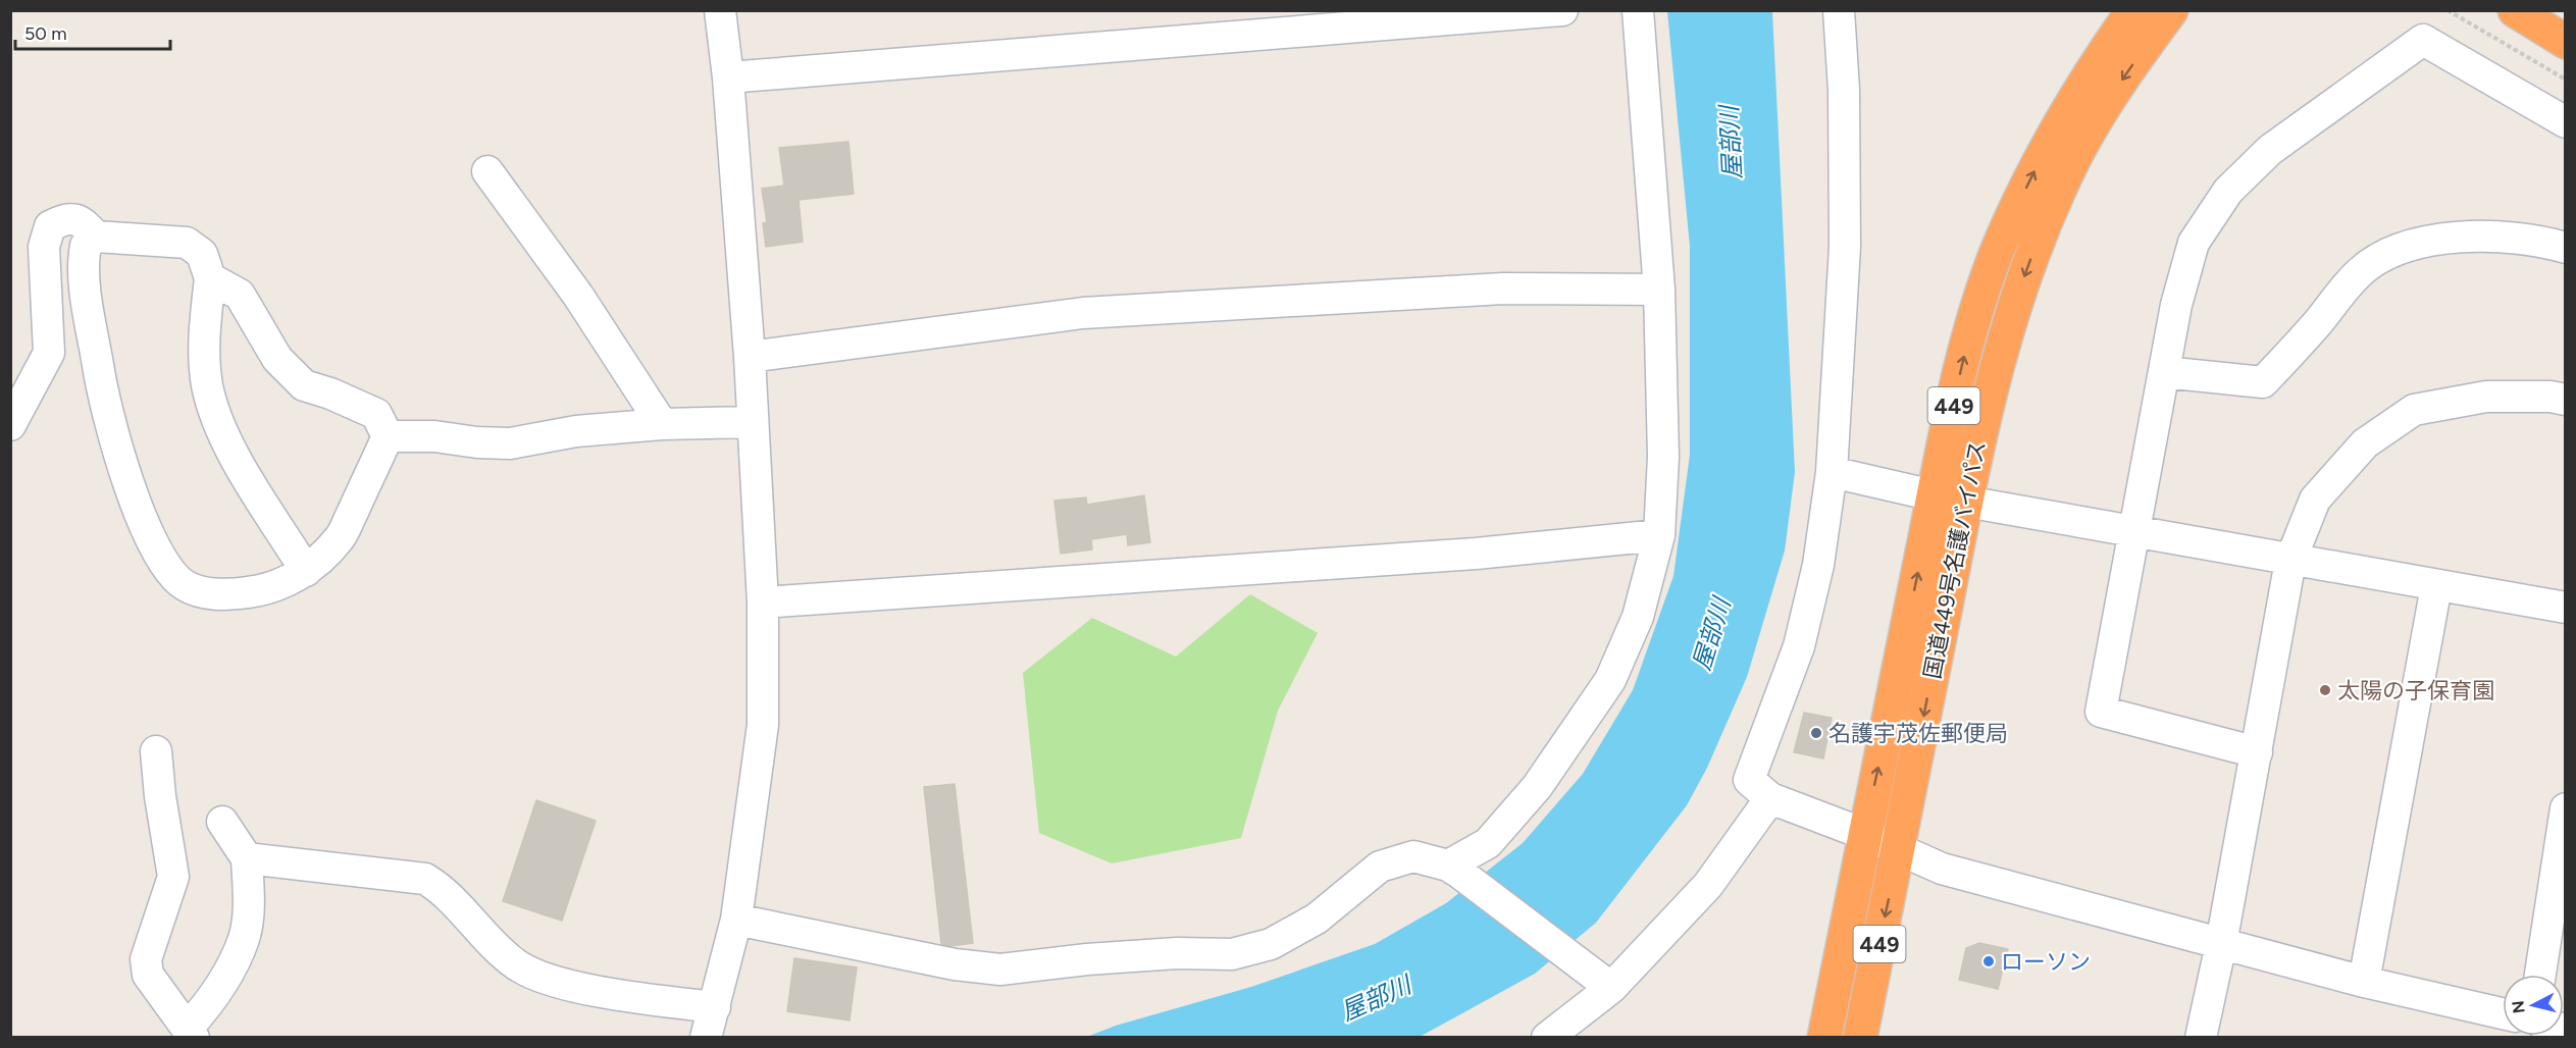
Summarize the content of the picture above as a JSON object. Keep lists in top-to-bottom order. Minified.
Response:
{"streets":{"highway":["449","国道449号名護バイパス"]},"water":["屋部川"],"places":["太陽の子保育園","名護宇茂佐郵便局","ローソン"],"scale_bar":"50 m","north":"left"}
